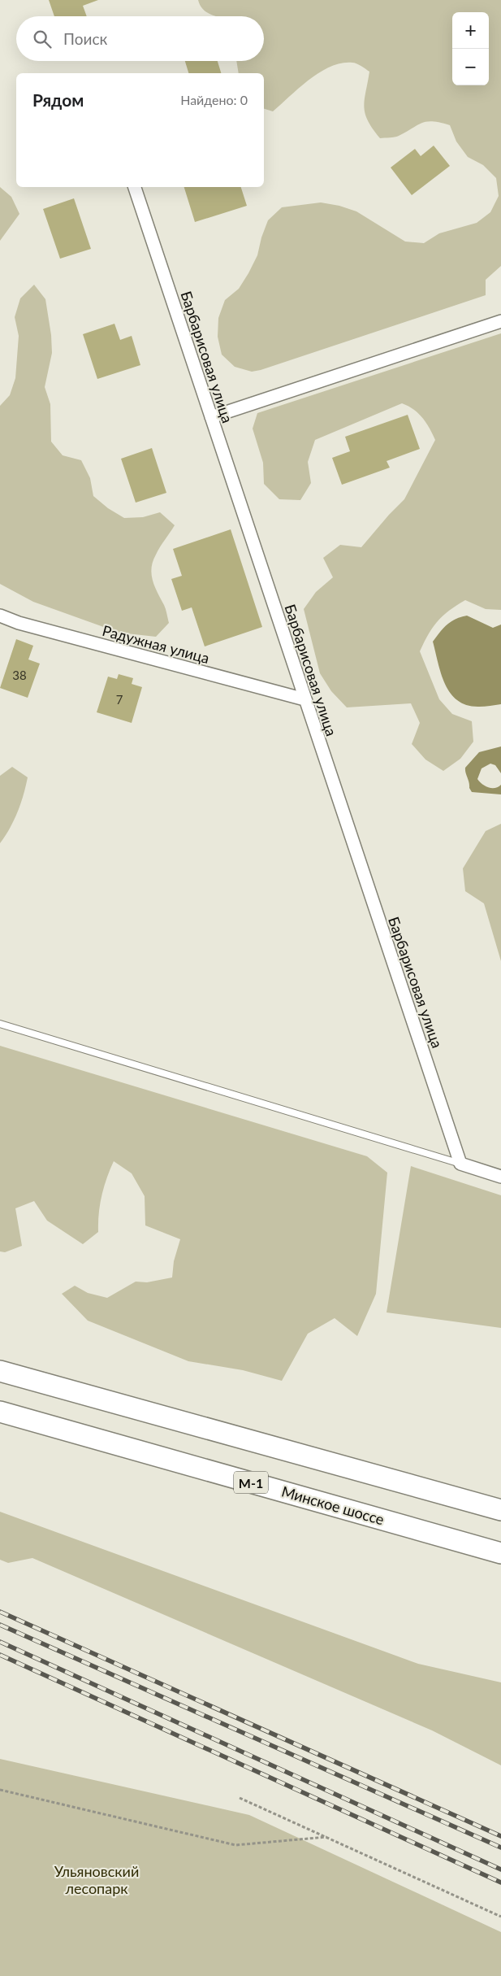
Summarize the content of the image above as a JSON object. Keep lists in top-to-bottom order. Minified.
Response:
{"streets":{"highway":["М-1","Минское шоссе"],"street":["Барбарисовая улица","Радужная улица"]},"crossings":[["Барбарисовая улица","Радужная улица"]],"parks":["Ульяновский лесопарк"],"house_numbers":["38","7"],"page":{"map_buttons":["+","−"],"search":"Поиск","heading":["Рядом","Найдено: 0"]}}
